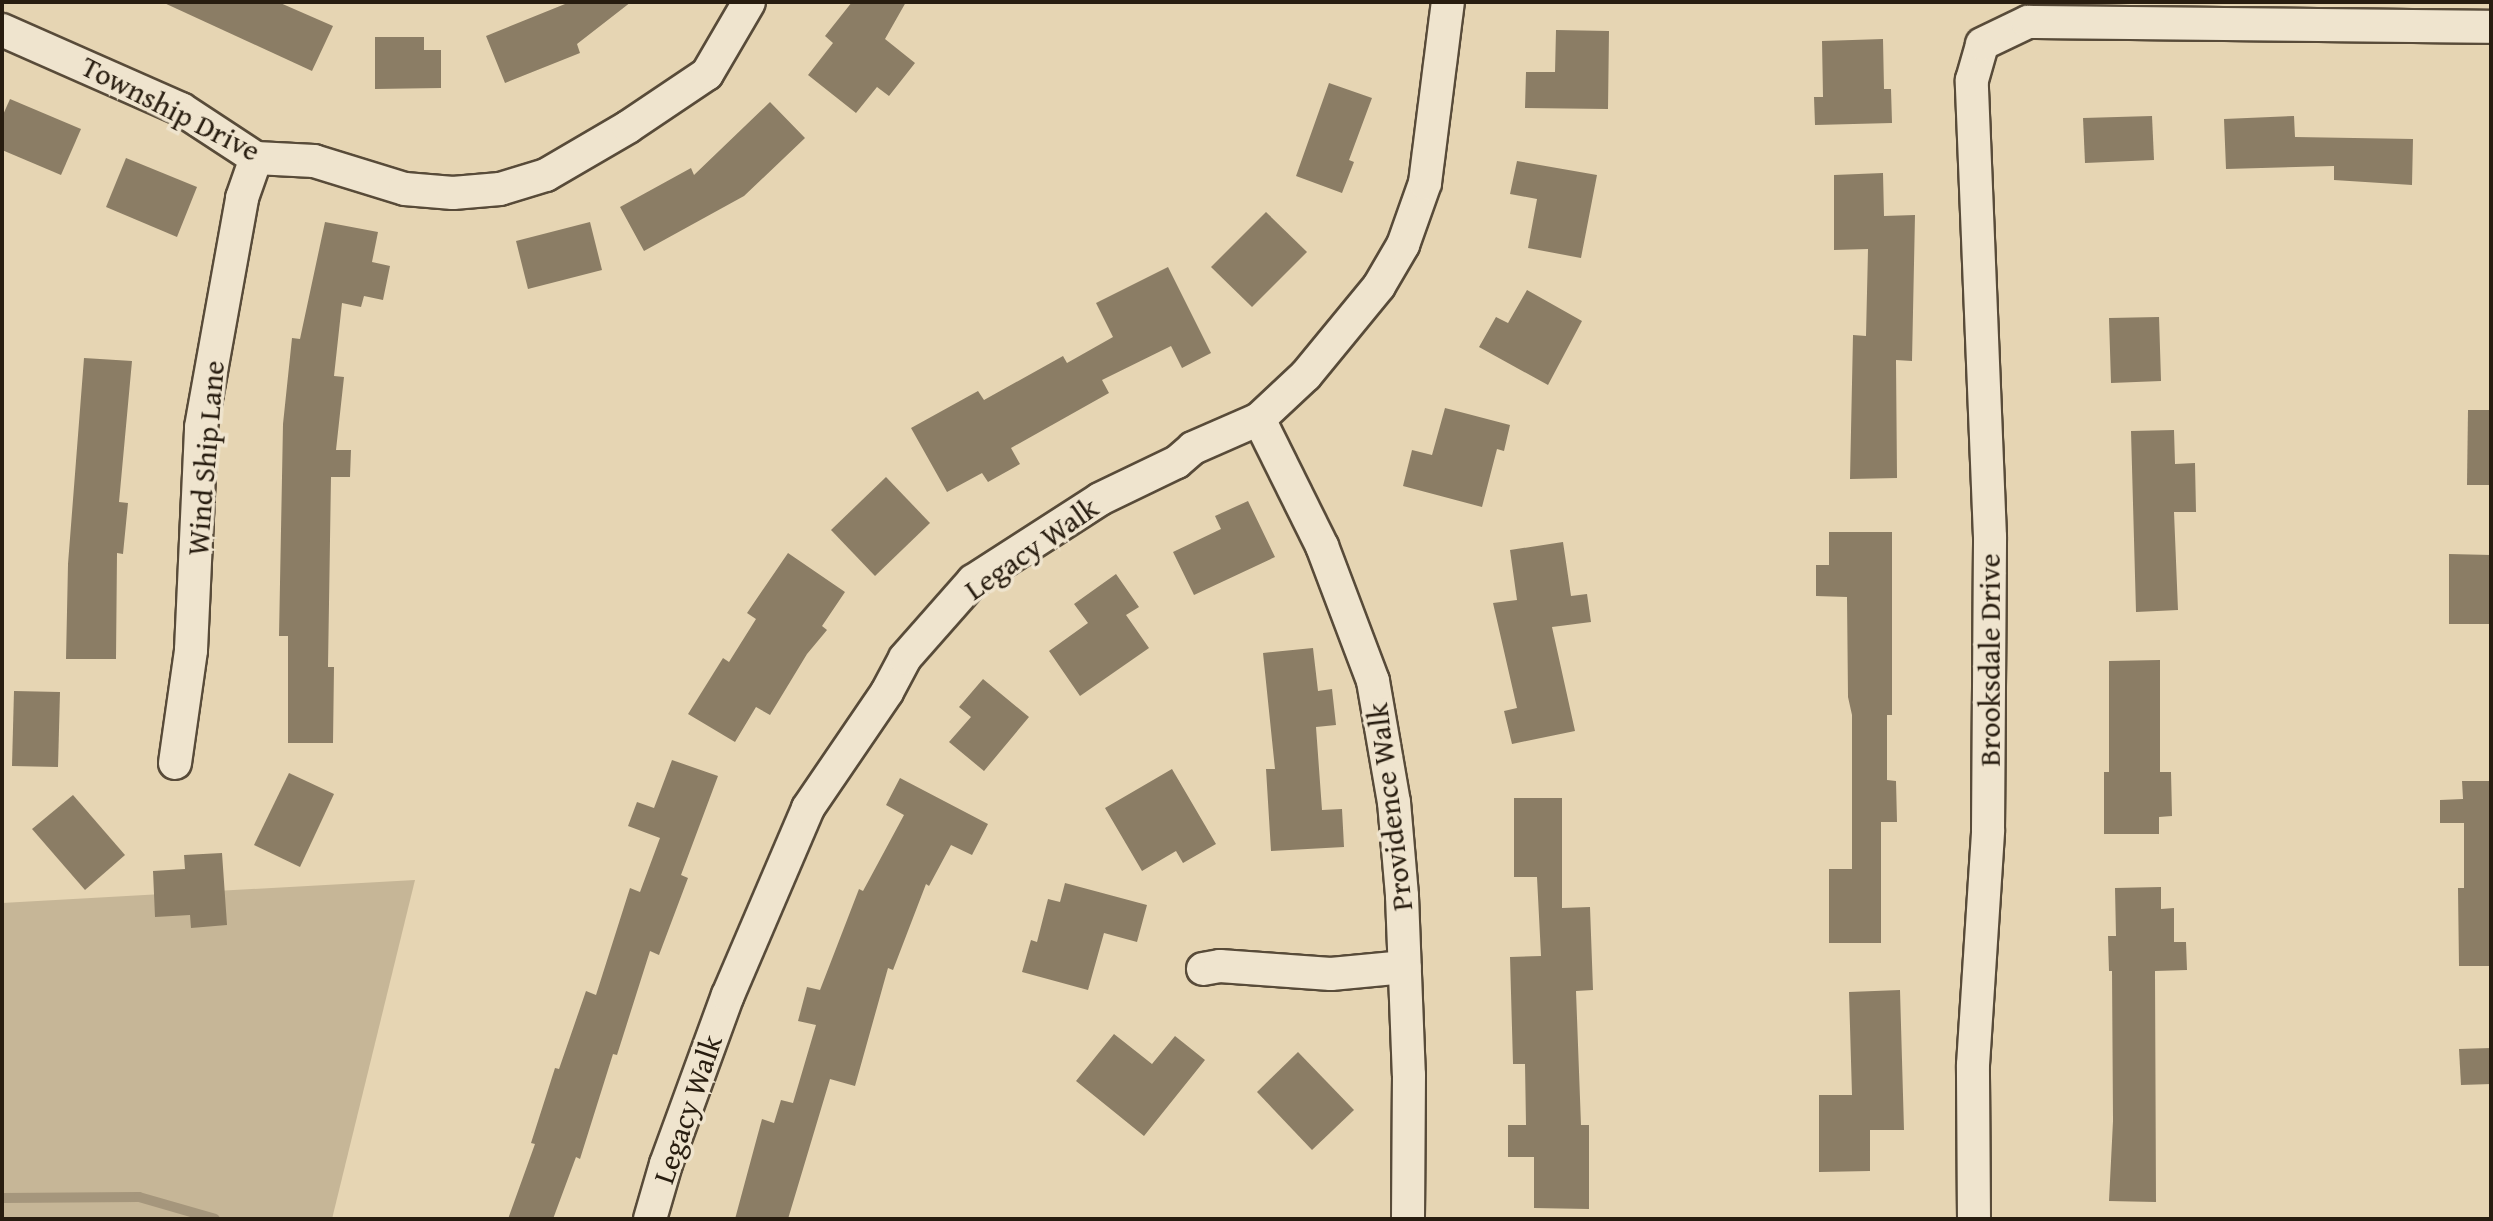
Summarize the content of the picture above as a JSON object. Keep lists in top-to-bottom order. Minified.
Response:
{"streets":{"street":["Township Drive","Wind Ship Lane","Legacy Walk","Brooksdale Drive","Providence Walk"]},"crossings":[["Township Drive","Wind Ship Lane"],["Legacy Walk","Providence Walk"]]}
